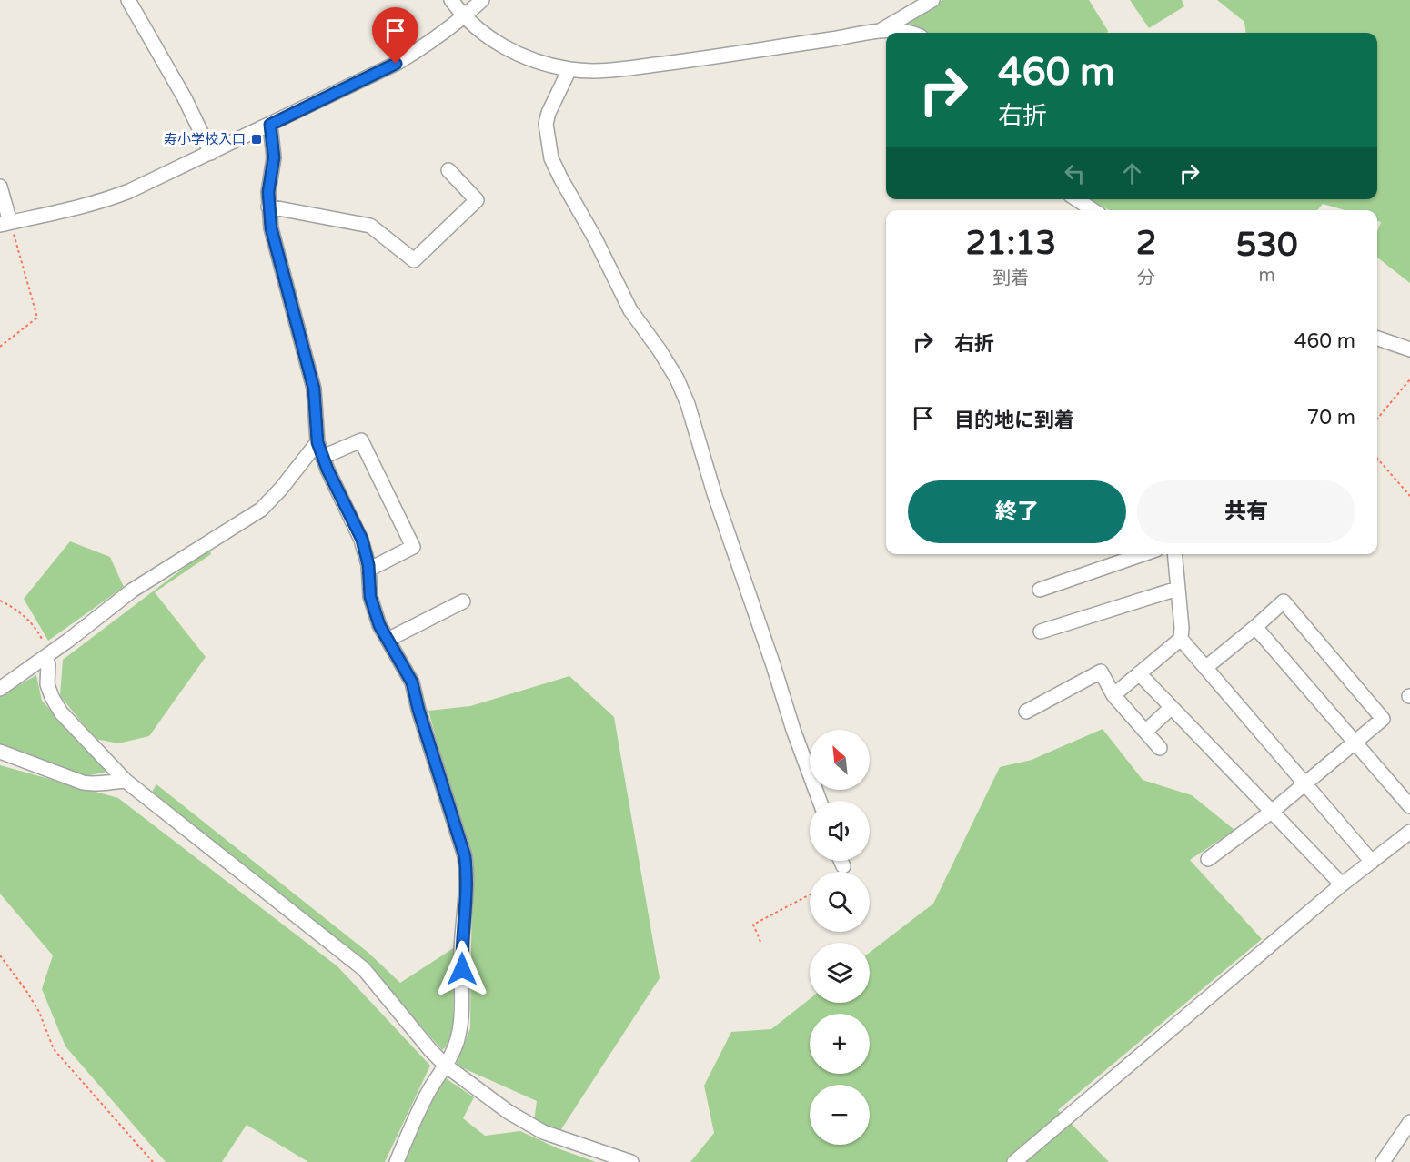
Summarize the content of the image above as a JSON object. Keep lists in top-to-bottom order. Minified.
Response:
{"places":{"transit":["寿小学校入口"]},"north":"top left","page":{"turn":["460 m","右折"],"eta":["21:13","到着","2","分","530","m"],"list":[{"name":"右折","value":"460 m"},{"name":"目的地に到着","value":"70 m"}],"buttons":["終了","共有"],"map_buttons":["+","−"]}}
